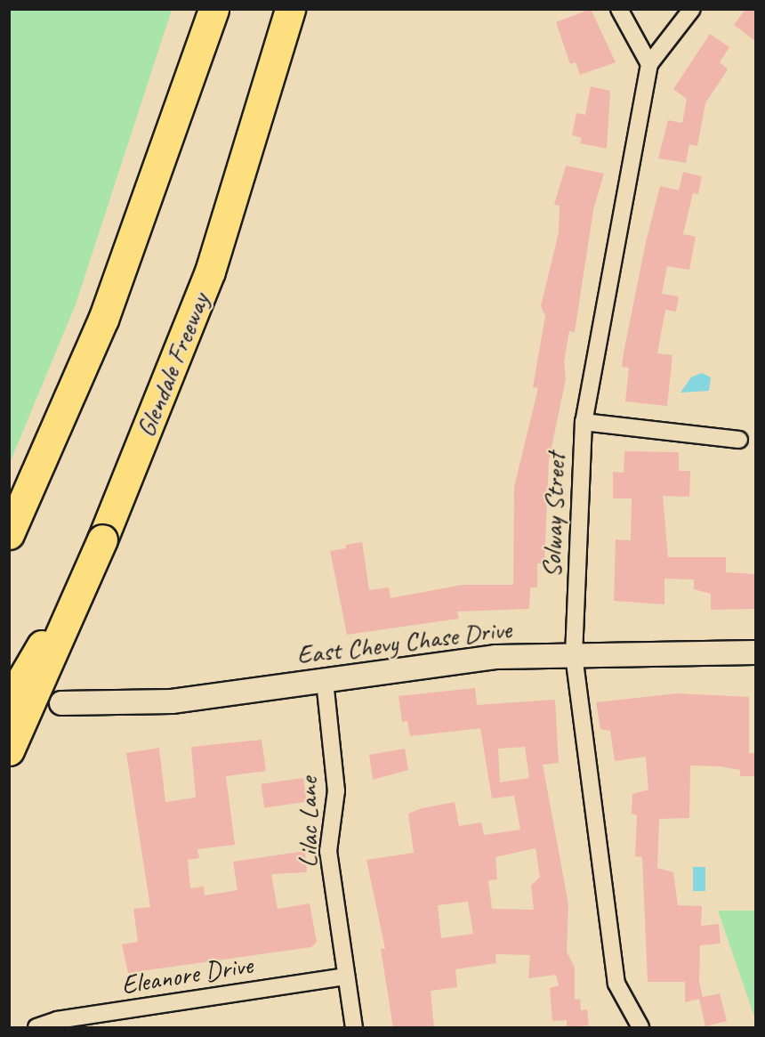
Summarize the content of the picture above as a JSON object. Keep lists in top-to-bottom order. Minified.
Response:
{"streets":{"highway":["Glendale Freeway"],"main road":["East Chevy Chase Drive"],"street":["Solway Street","Lilac Lane","Eleanore Drive"]},"crossings":[["Solway Street","East Chevy Chase Drive"],["East Chevy Chase Drive","Lilac Lane"],["Lilac Lane","Eleanore Drive"]]}
